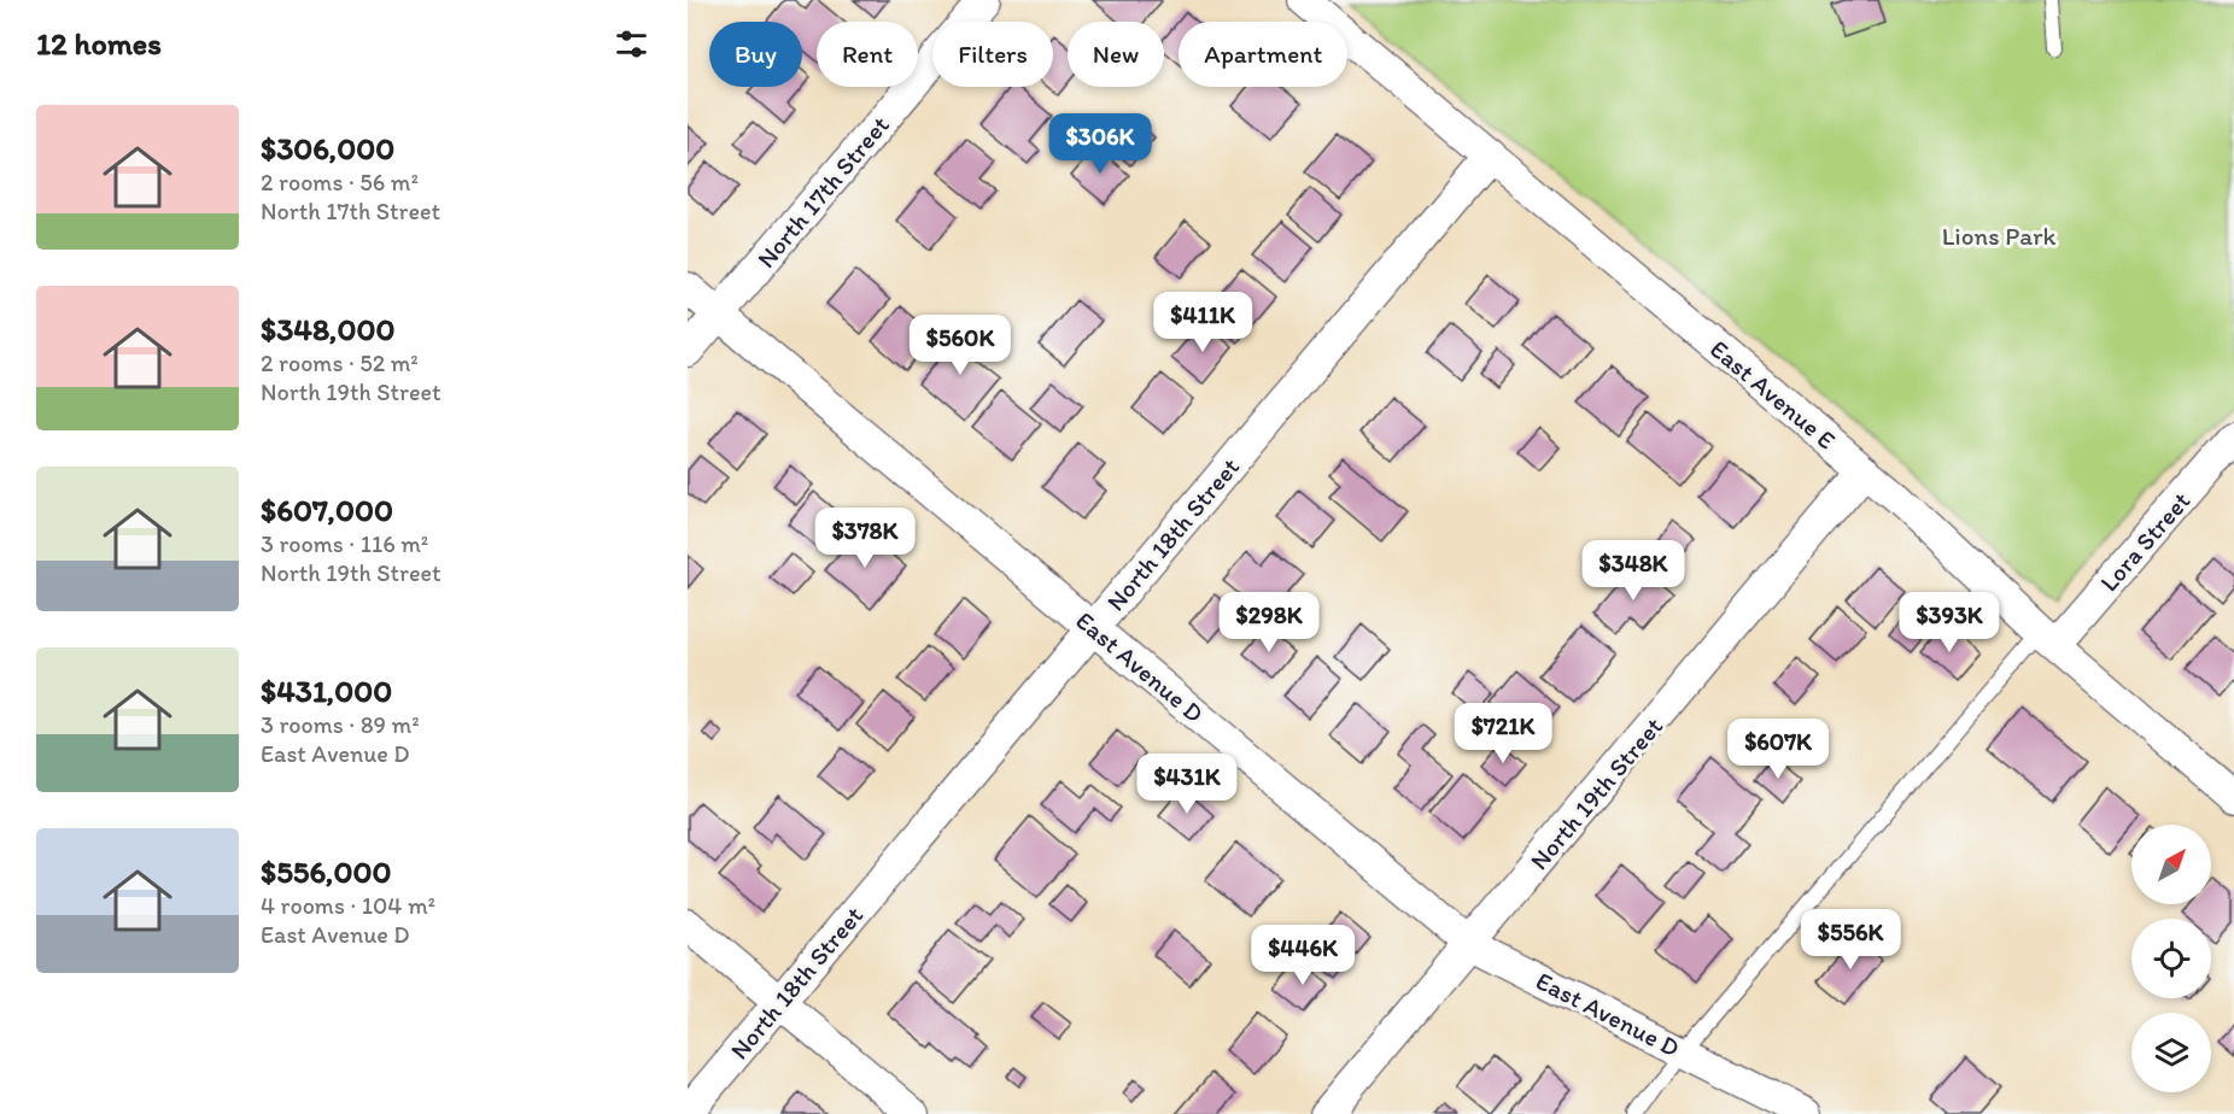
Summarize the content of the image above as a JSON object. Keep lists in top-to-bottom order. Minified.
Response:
{"streets":{"street":["North 17th Street","East Avenue E","North 18th Street","Lora Street","East Avenue D","North 19th Street"]},"crossings":[["North 17th Street","East Avenue D"],["East Avenue E","North 18th Street"],["East Avenue E","Lora Street"],["East Avenue E","North 19th Street"],["North 18th Street","East Avenue D"],["East Avenue D","North 19th Street"]],"parks":["Lions Park"],"north":"top right","page":{"heading":"12 homes","chip":["Buy","Rent","Filters","New","Apartment"],"list":[{"name":"$306,000","note":"2 rooms · 56 m² · North 17th Street"},{"name":"$348,000","note":"2 rooms · 52 m² · North 19th Street"},{"name":"$607,000","note":"3 rooms · 116 m² · North 19th Street"},{"name":"$431,000","note":"3 rooms · 89 m² · East Avenue D"},{"name":"$556,000","note":"4 rooms · 104 m² · East Avenue D"}],"price":["$306K","$411K","$560K","$378K","$348K","$298K","$393K","$721K","$607K","$431K","$556K","$446K"]}}
